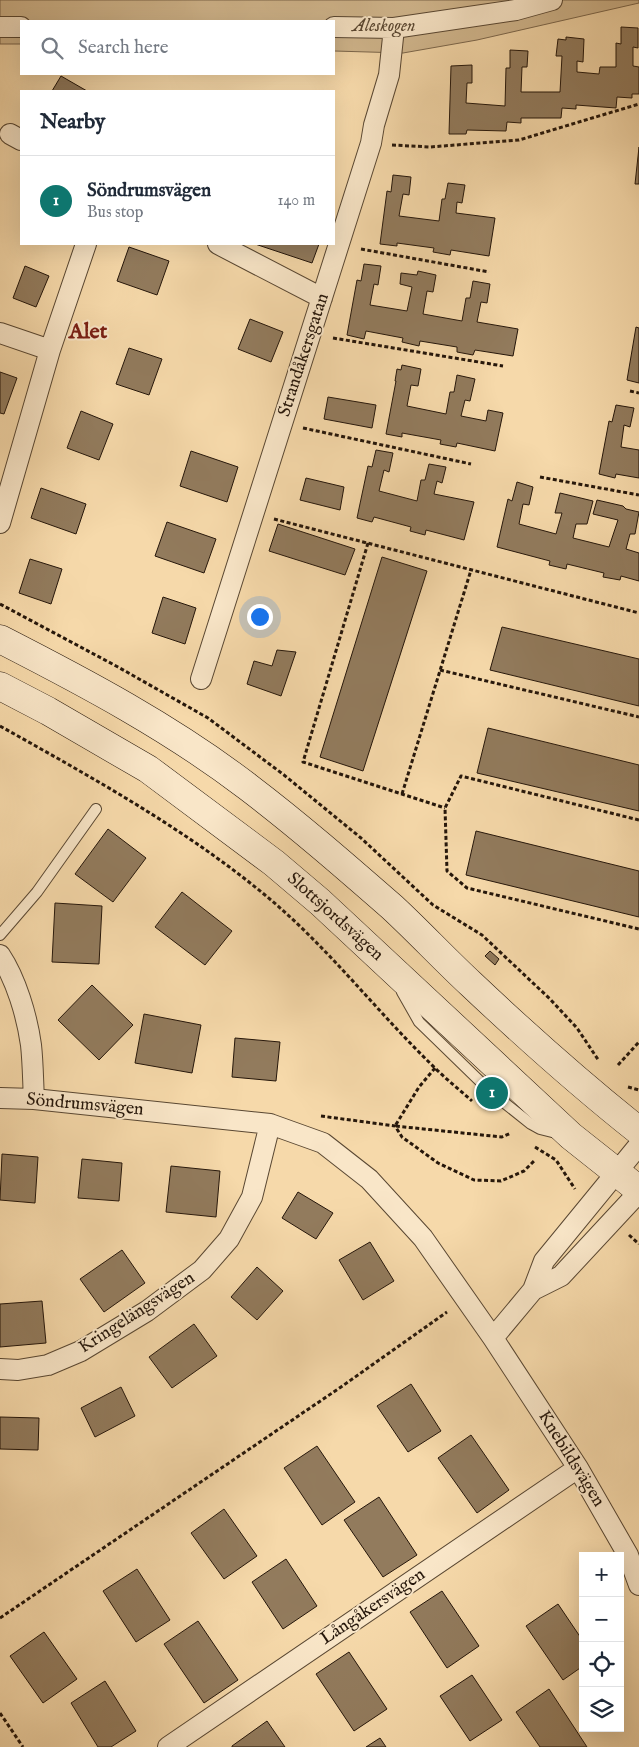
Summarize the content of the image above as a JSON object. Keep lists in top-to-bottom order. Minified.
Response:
{"streets":{"main road":["Slottsjordsvägen"],"street":["Strandåkersgatan","Söndrumsvägen","Kringelängsvägen","Knebildsvägen","Långåkersvägen"]},"crossings":[["Söndrumsvägen","Kringelängsvägen"],["Söndrumsvägen","Knebildsvägen"],["Knebildsvägen","Långåkersvägen"]],"districts":["Alet"],"parks":["Aleskogen"],"page":{"search":"Search here","heading":"Nearby","list":[{"mark":"1","name":"Söndrumsvägen","note":"Bus stop","value":"140 m"}],"pins":"1","map_buttons":["+","−"]}}
